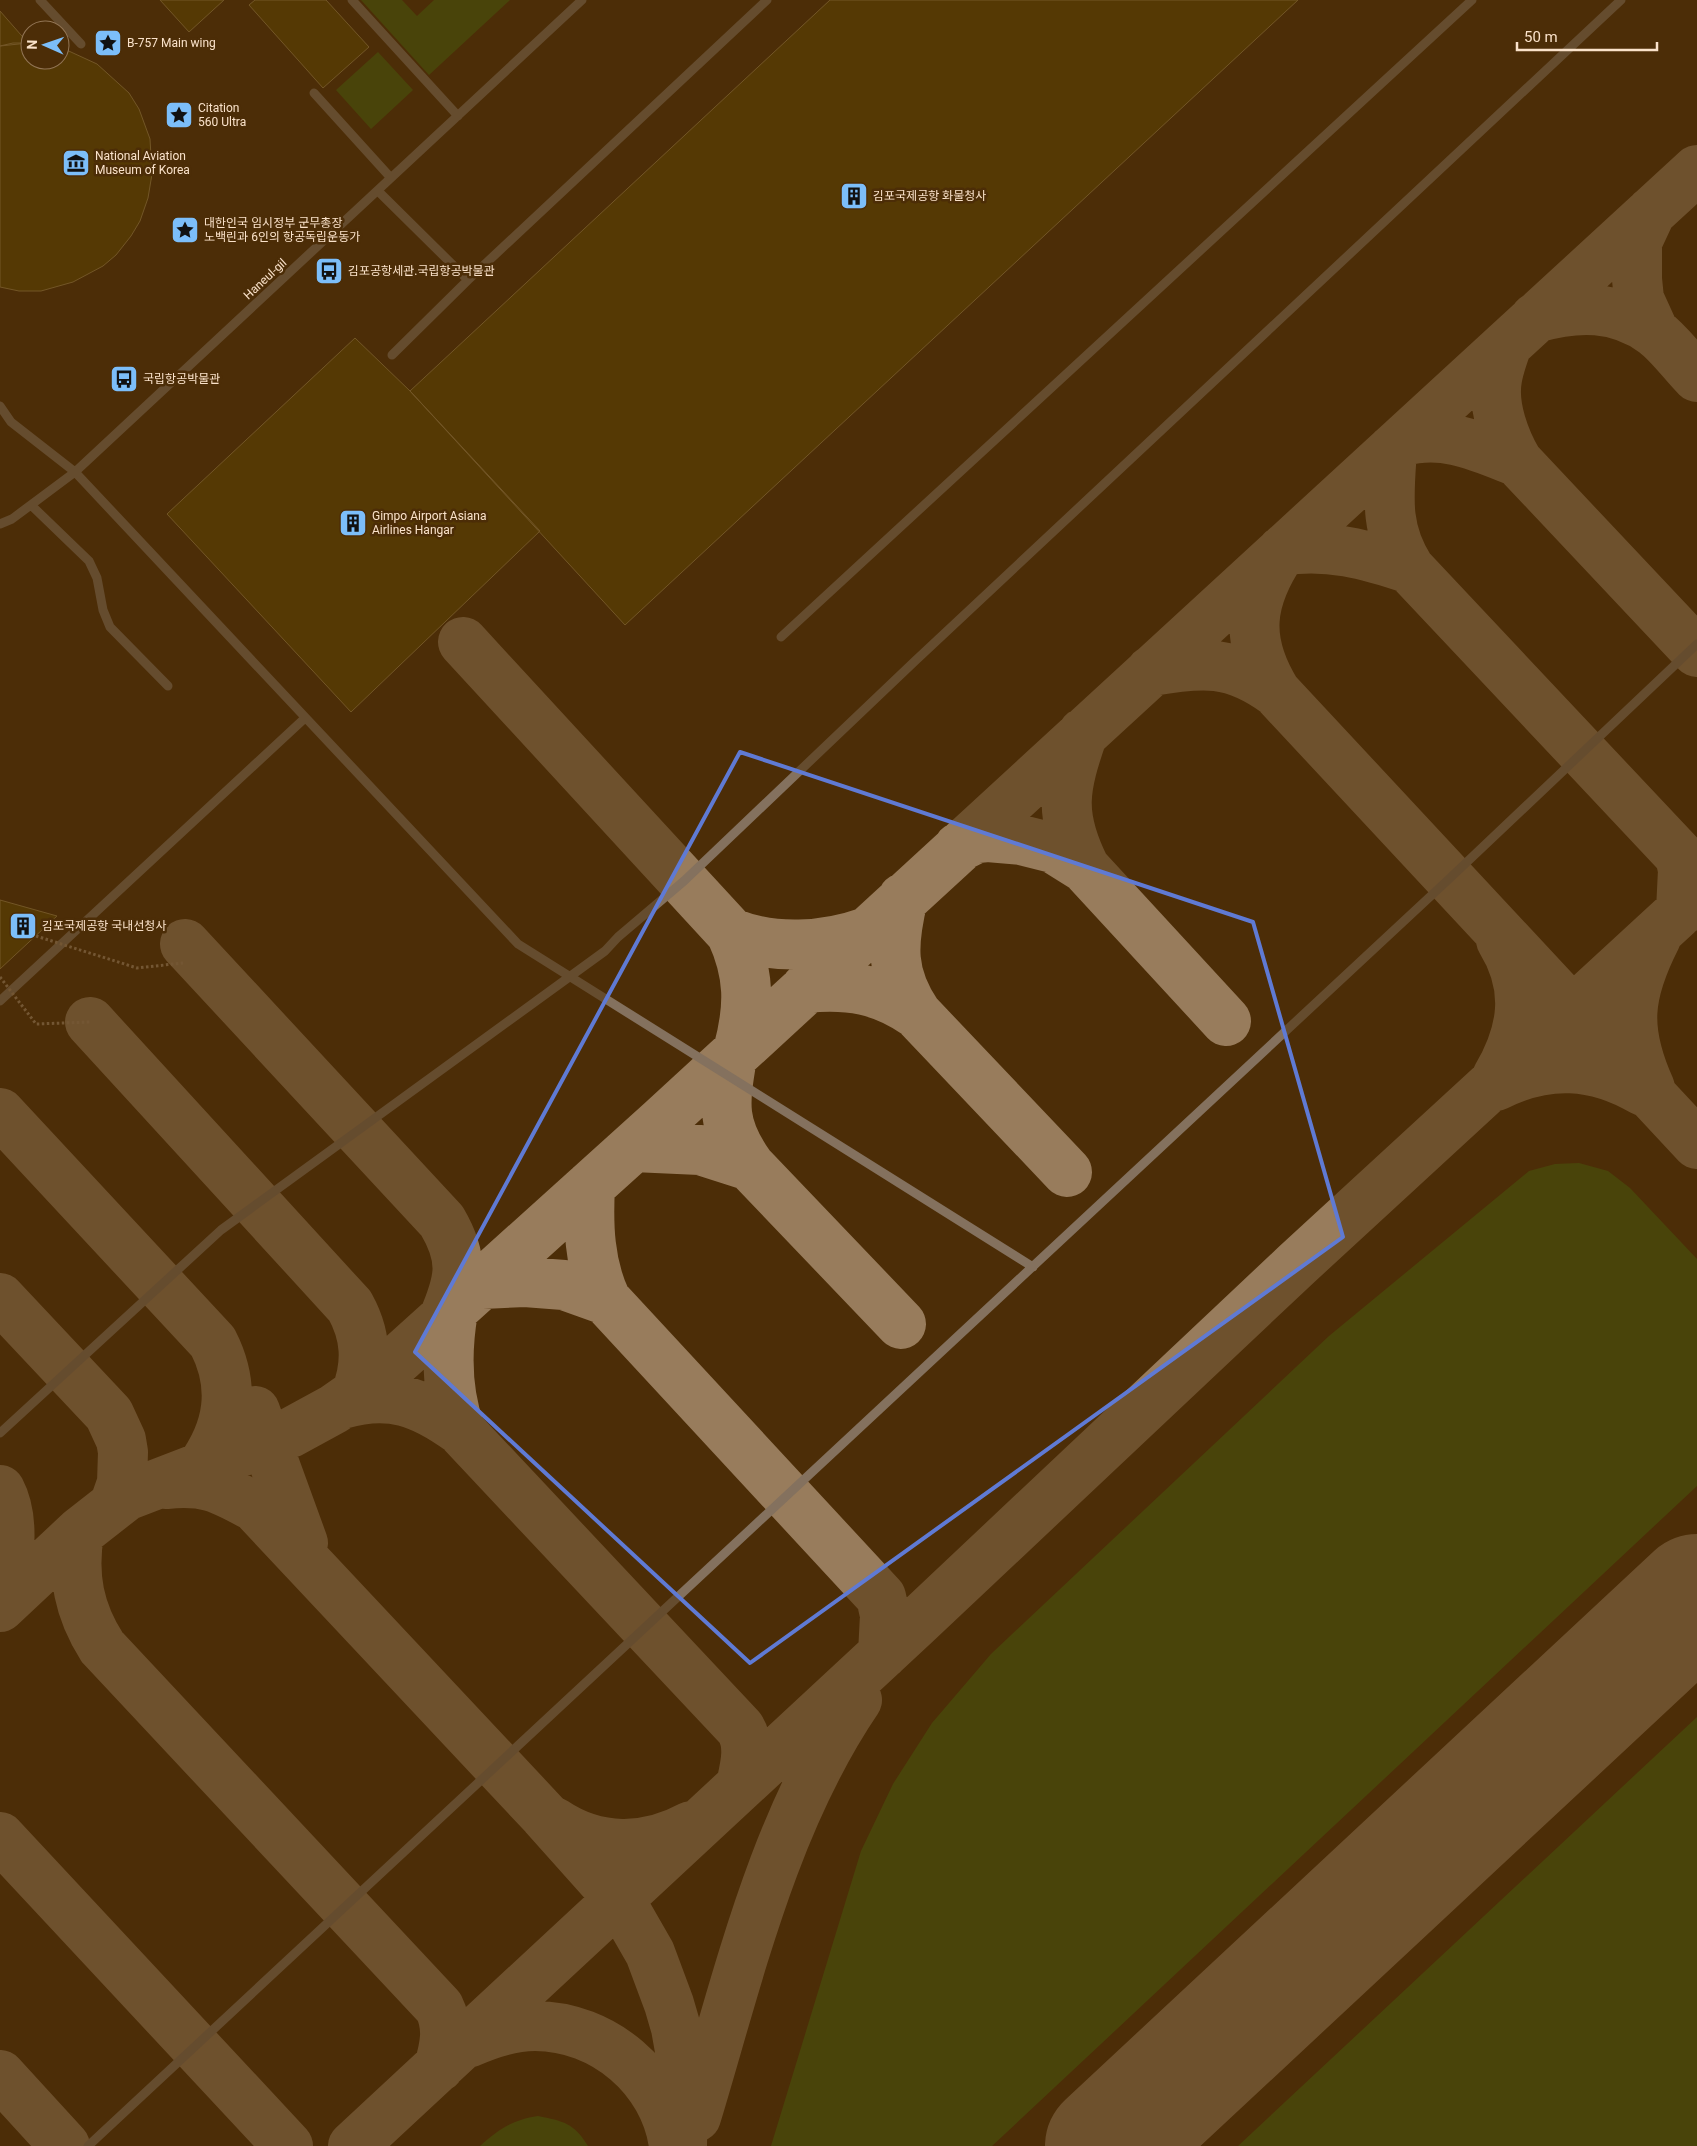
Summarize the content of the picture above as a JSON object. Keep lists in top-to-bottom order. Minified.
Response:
{"streets":{"lane":["Haneul-gil"]},"places":{"place":["B-757 Main wing","Citation 560 Ultra","대한인국 임시정부 군무총장 노백린과 6인의 항공독립운동가"],"museum":["National Aviation Museum of Korea"],"building":["김포국제공항 화물청사","Gimpo Airport Asiana Airlines Hangar","김포국제공항 국내선청사"],"bus stop":["김포공항세관.국립항공박물관","국립항공박물관"]},"scale_bar":"50 m","north":"left"}
